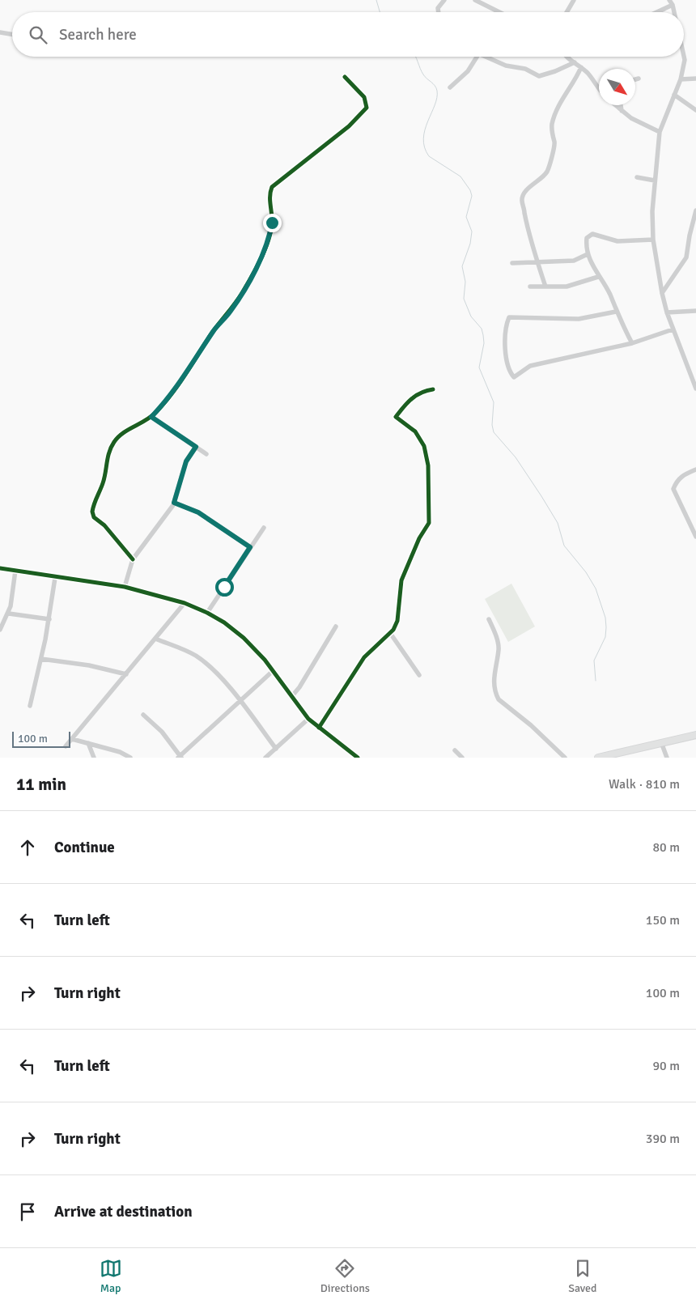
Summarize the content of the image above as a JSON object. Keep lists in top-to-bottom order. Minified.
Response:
{"scale_bar":"100 m","north":"bottom right","page":{"search":"Search here","scale":"100 m","heading":["11 min","Walk · 810 m"],"list":[["Continue","80 m"],["Turn left","150 m"],["Turn right","100 m"],["Turn left","90 m"],["Turn right","390 m"],"Arrive at destination"],"nav":["Map","Directions","Saved"]}}
